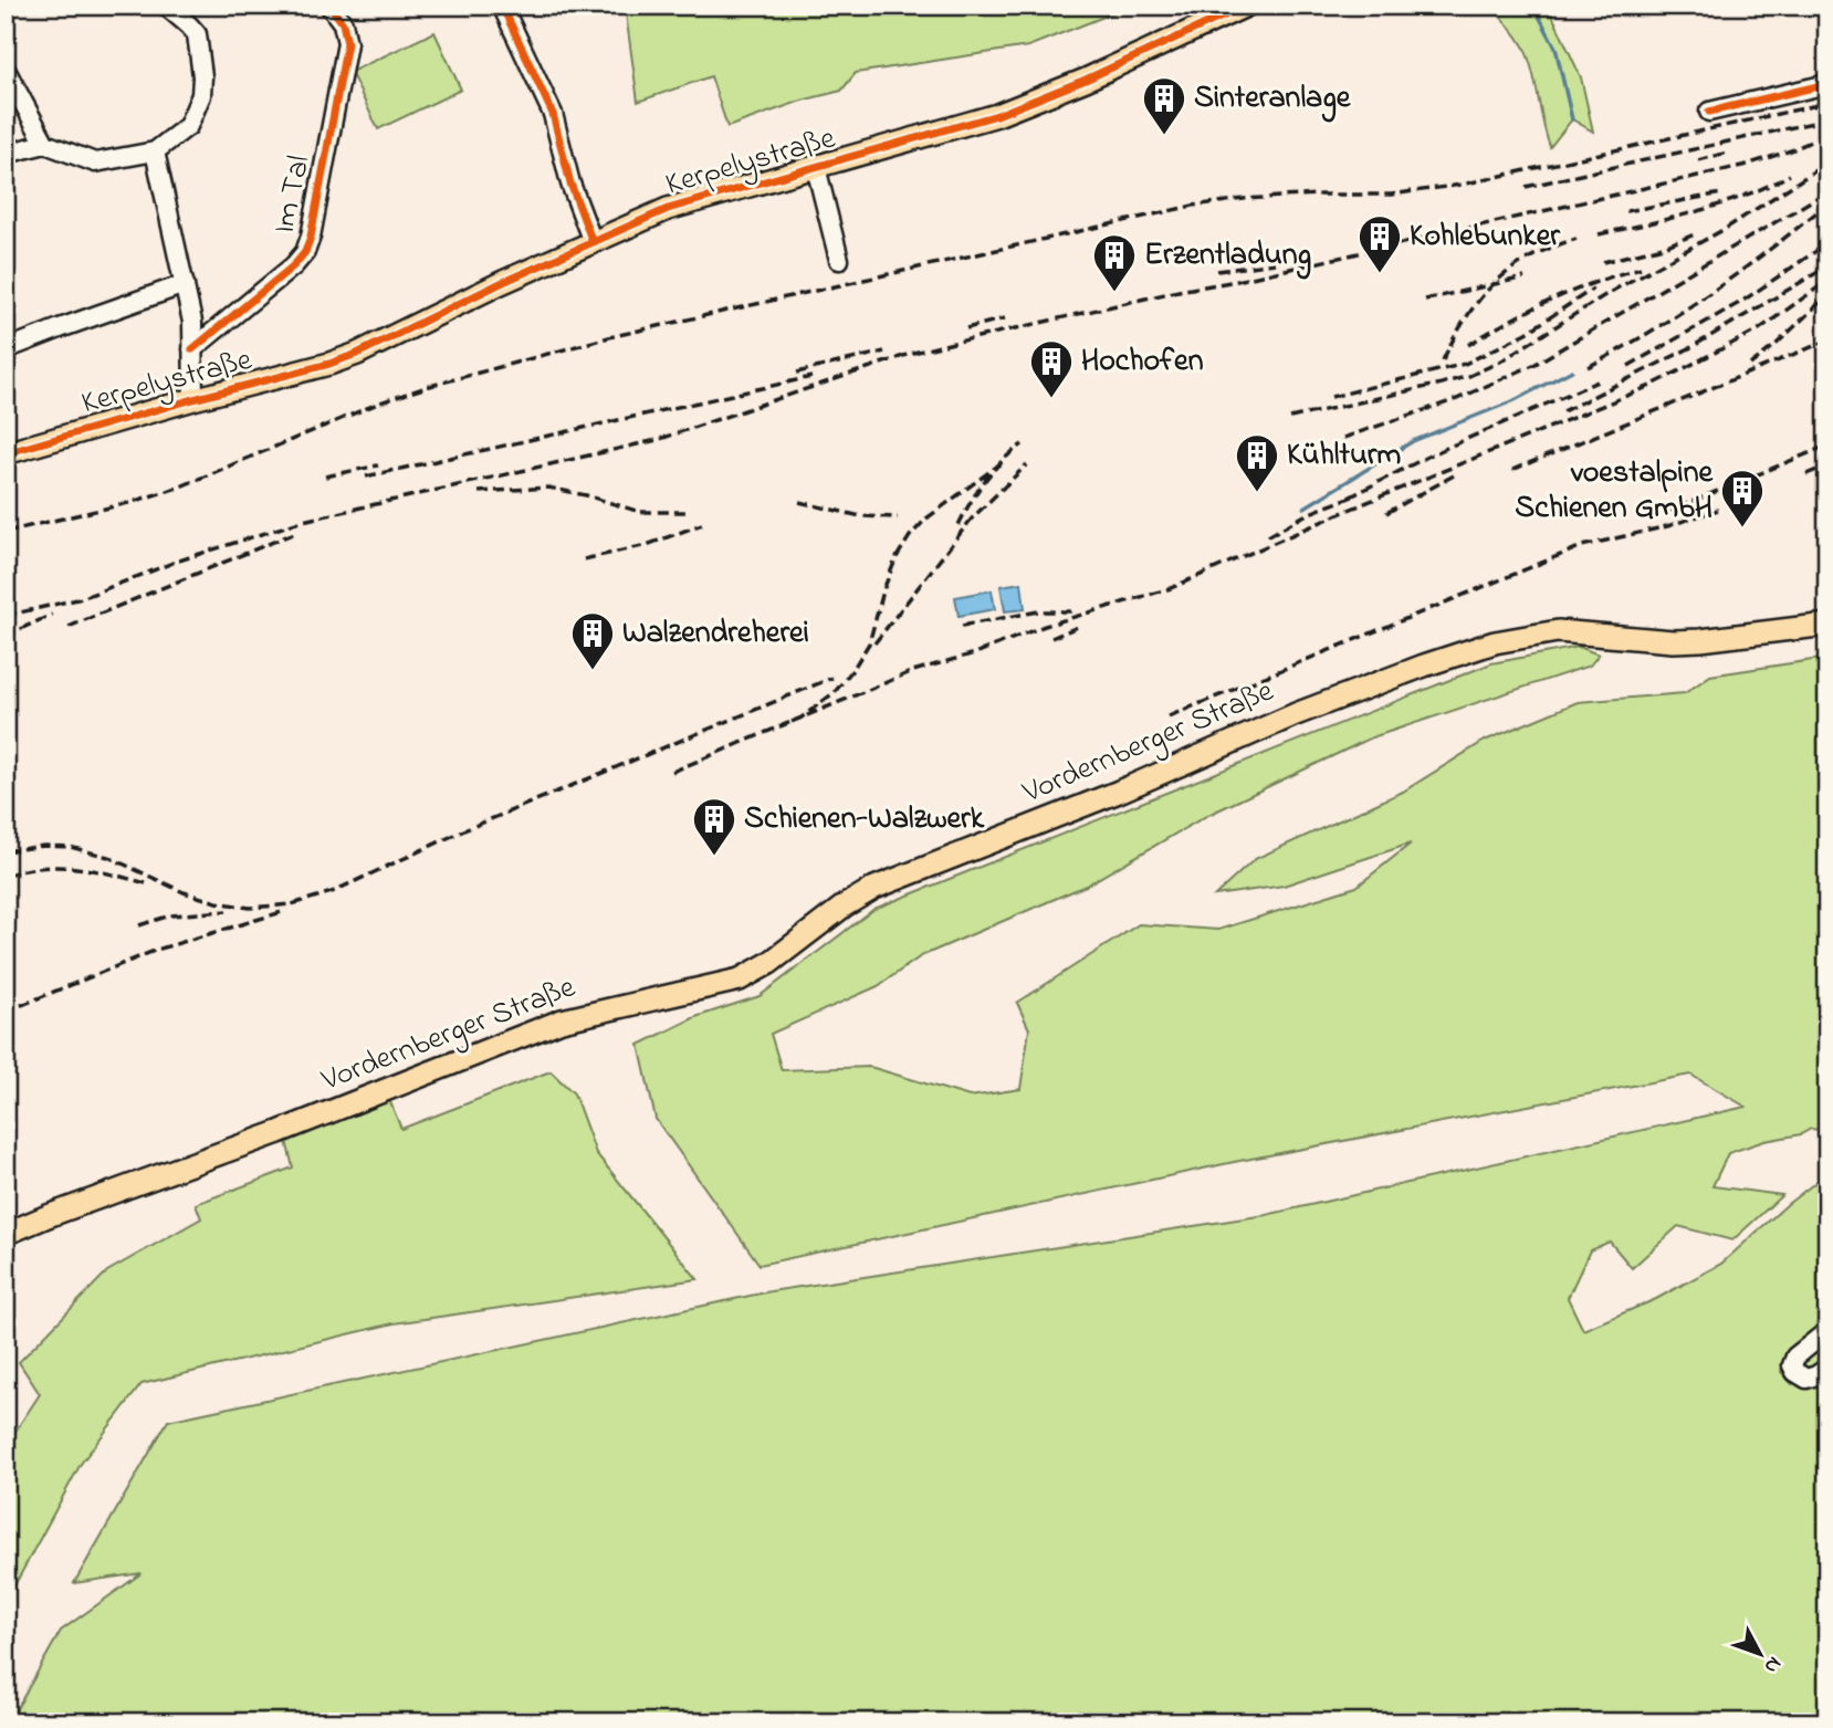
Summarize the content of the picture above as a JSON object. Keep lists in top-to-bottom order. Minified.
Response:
{"streets":{"main road":["Kerpelystraße","Vordernberger Straße"],"street":["Im Tal"]},"places":{"building":["Sinteranlage","Kohlebunker","Erzentladung","Hochofen","Kühlturm","voestalpine Schienen GmbH","Walzendreherei","Schienen-Walzwerk"]},"north":"bottom right"}
